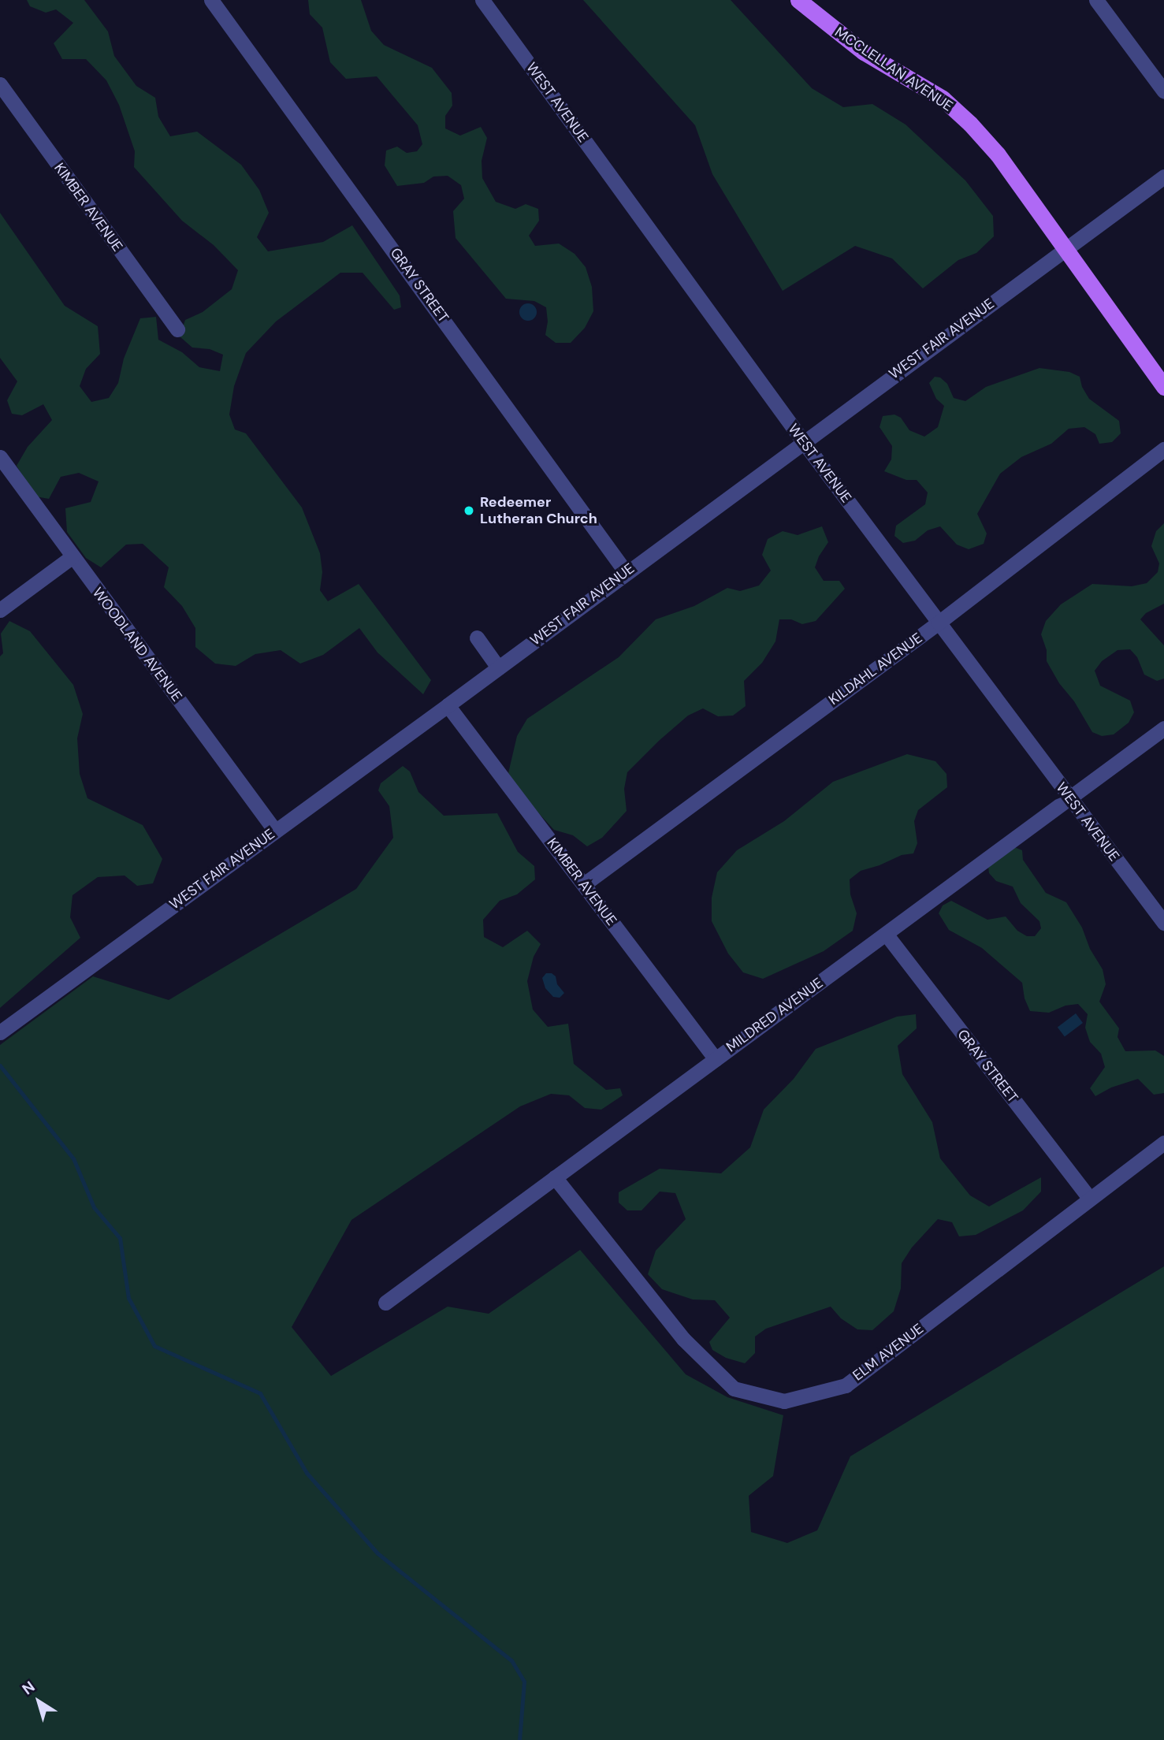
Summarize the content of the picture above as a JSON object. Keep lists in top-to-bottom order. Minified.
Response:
{"streets":{"main road":["MCCLELLAN AVENUE"],"street":["WEST AVENUE","KIMBER AVENUE","GRAY STREET","WEST FAIR AVENUE","WOODLAND AVENUE","KILDAHL AVENUE","MILDRED AVENUE","ELM AVENUE"]},"crossings":[["MCCLELLAN AVENUE","WEST FAIR AVENUE"],["WEST AVENUE","WEST FAIR AVENUE"],["WEST AVENUE","KILDAHL AVENUE"],["WEST AVENUE","MILDRED AVENUE"],["KIMBER AVENUE","WEST FAIR AVENUE"],["KIMBER AVENUE","KILDAHL AVENUE"],["KIMBER AVENUE","MILDRED AVENUE"],["GRAY STREET","WEST FAIR AVENUE"],["GRAY STREET","MILDRED AVENUE"],["GRAY STREET","ELM AVENUE"],["WEST FAIR AVENUE","WOODLAND AVENUE"],["MILDRED AVENUE","ELM AVENUE"]],"places":["Redeemer Lutheran Church"],"north":"top left"}
